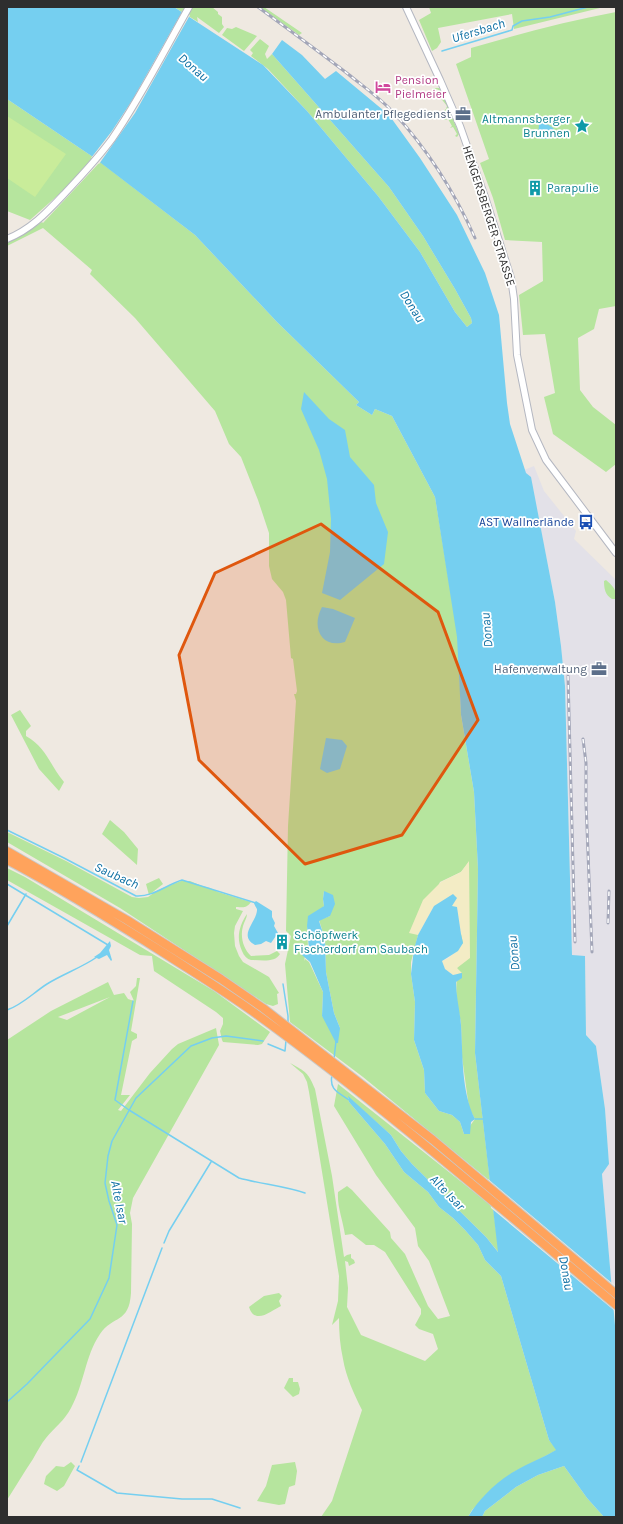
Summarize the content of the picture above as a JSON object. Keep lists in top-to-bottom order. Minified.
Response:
{"streets":{"main road":["HENGERSBERGER STRASSE"]},"water":["Ufersbach","Donau","Saubach","Alte Isar"],"places":{"hotel":["Pension Pielmeier"],"office":["Ambulanter Pflegedienst","Hafenverwaltung"],"place":["Altmannsberger Brunnen"],"building":["Parapulie","Schöpfwerk Fischerdorf am Saubach"],"bus stop":["AST Wallnerlände"]}}
